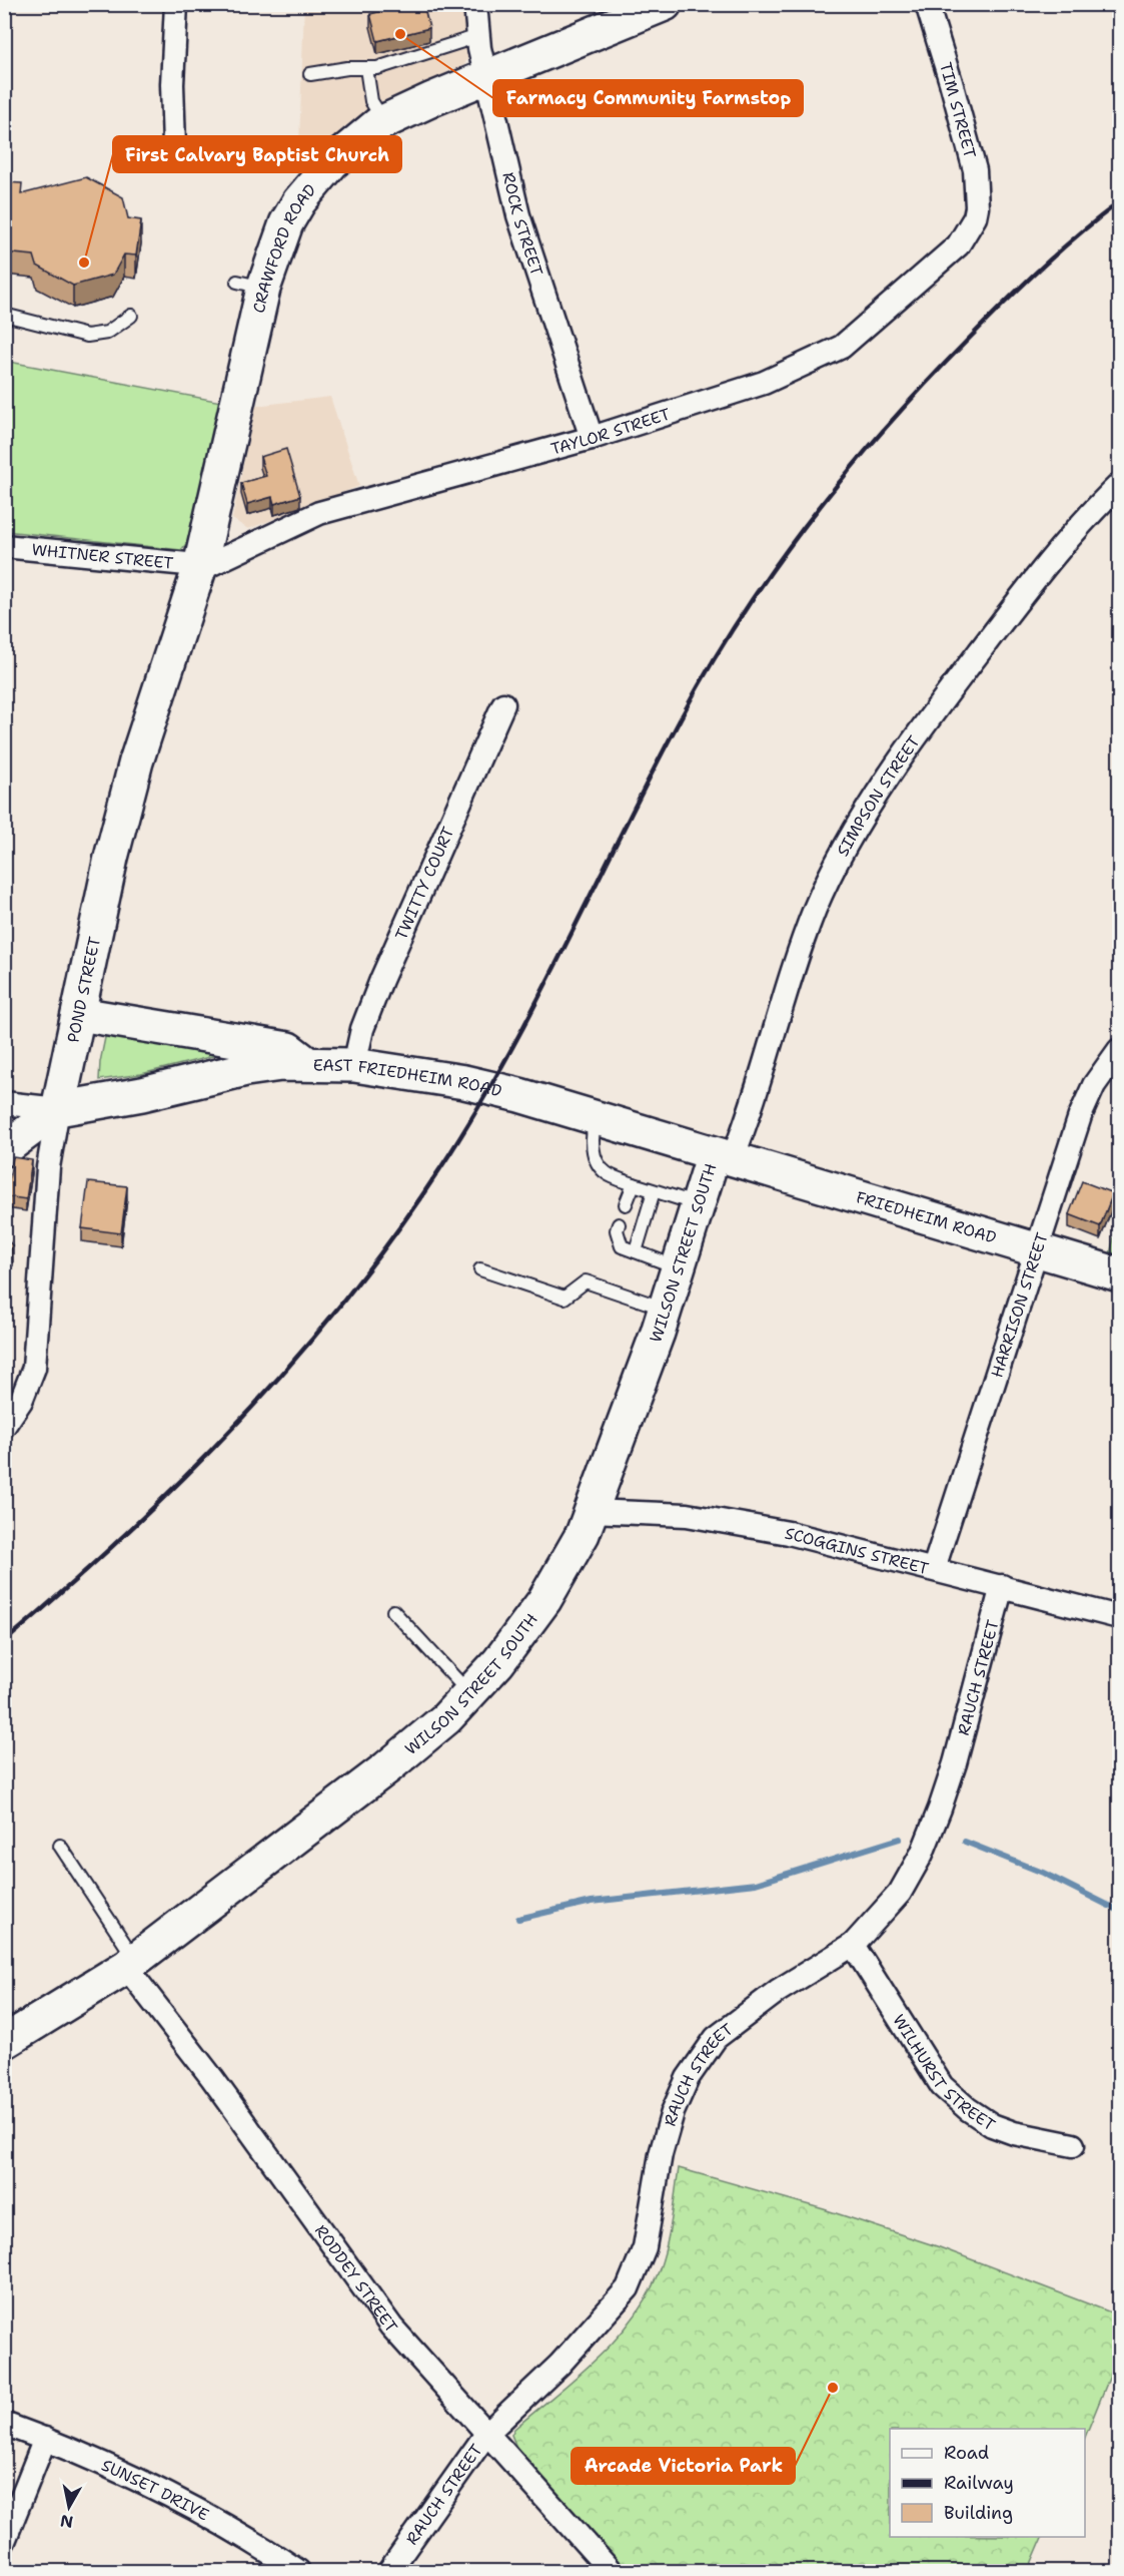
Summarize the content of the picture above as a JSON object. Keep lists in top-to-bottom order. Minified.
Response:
{"streets":{"street":["TIM STREET","ROCK STREET","CRAWFORD ROAD","TAYLOR STREET","WHITNER STREET","SIMPSON STREET","TWITTY COURT","POND STREET","EAST FRIEDHEIM ROAD","FRIEDHEIM ROAD","WILSON STREET SOUTH","HARRISON STREET","SCOGGINS STREET","RAUCH STREET","WILHURST STREET","RODDEY STREET","SUNSET DRIVE"]},"crossings":[["TIM STREET","TAYLOR STREET"],["ROCK STREET","CRAWFORD ROAD"],["ROCK STREET","TAYLOR STREET"],["CRAWFORD ROAD","TAYLOR STREET"],["CRAWFORD ROAD","WHITNER STREET"],["CRAWFORD ROAD","POND STREET"],["TAYLOR STREET","WHITNER STREET"],["TAYLOR STREET","POND STREET"],["WHITNER STREET","POND STREET"],["SIMPSON STREET","EAST FRIEDHEIM ROAD"],["SIMPSON STREET","FRIEDHEIM ROAD"],["SIMPSON STREET","WILSON STREET SOUTH"],["TWITTY COURT","EAST FRIEDHEIM ROAD"],["POND STREET","EAST FRIEDHEIM ROAD"],["EAST FRIEDHEIM ROAD","FRIEDHEIM ROAD"],["EAST FRIEDHEIM ROAD","WILSON STREET SOUTH"],["FRIEDHEIM ROAD","WILSON STREET SOUTH"],["FRIEDHEIM ROAD","HARRISON STREET"],["WILSON STREET SOUTH","SCOGGINS STREET"],["WILSON STREET SOUTH","RODDEY STREET"],["HARRISON STREET","SCOGGINS STREET"],["SCOGGINS STREET","RAUCH STREET"],["RAUCH STREET","WILHURST STREET"],["RAUCH STREET","RODDEY STREET"]],"places":["Farmacy Community Farmstop","First Calvary Baptist Church","Arcade Victoria Park"],"legend":["Road","Railway","Building"],"north":"bottom"}
